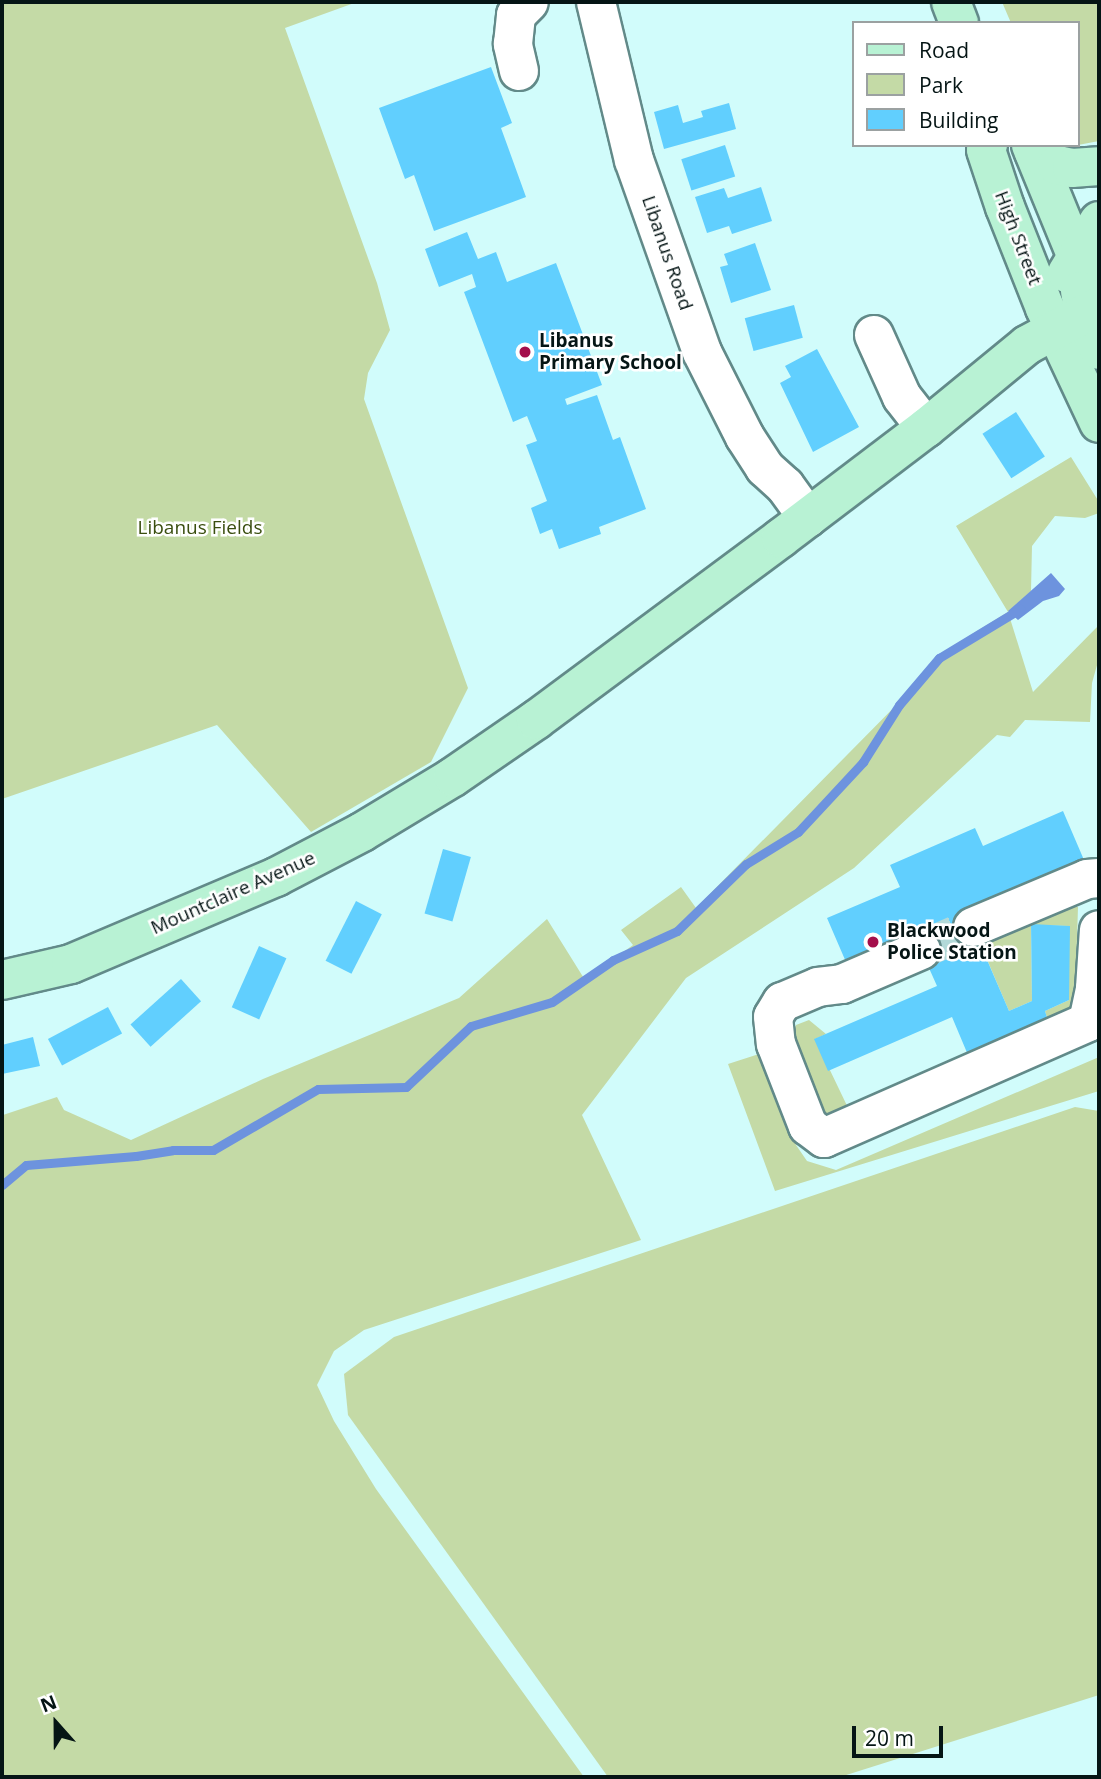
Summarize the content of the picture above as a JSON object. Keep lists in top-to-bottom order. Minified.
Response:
{"streets":{"main road":["High Street","Mountclaire Avenue"],"street":["Libanus Road"]},"crossings":[["Libanus Road","Mountclaire Avenue"]],"parks":["Libanus Fields"],"places":["Libanus Primary School","Blackwood Police Station"],"legend":["Road","Park","Building"],"scale_bar":"20 m","north":"top"}
